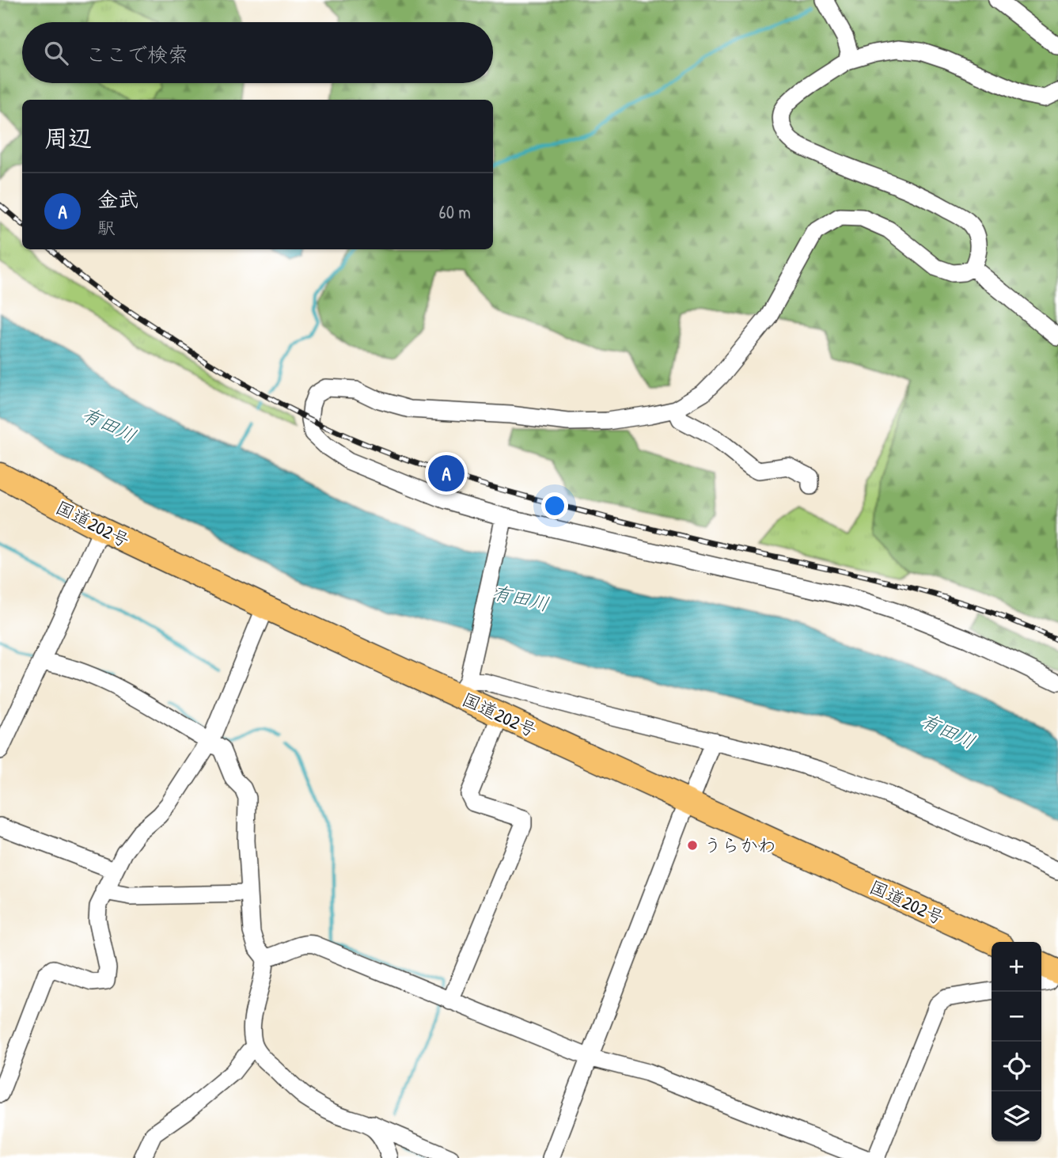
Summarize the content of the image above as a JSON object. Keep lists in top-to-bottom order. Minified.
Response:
{"streets":{"highway":["国道202号"]},"water":["有田川"],"places":["うらかわ"],"page":{"search":"ここで検索","heading":"周辺","list":[{"mark":"A","name":"金武","note":"駅","value":"60 m"}],"pins":"A","map_buttons":["+","−"]}}
